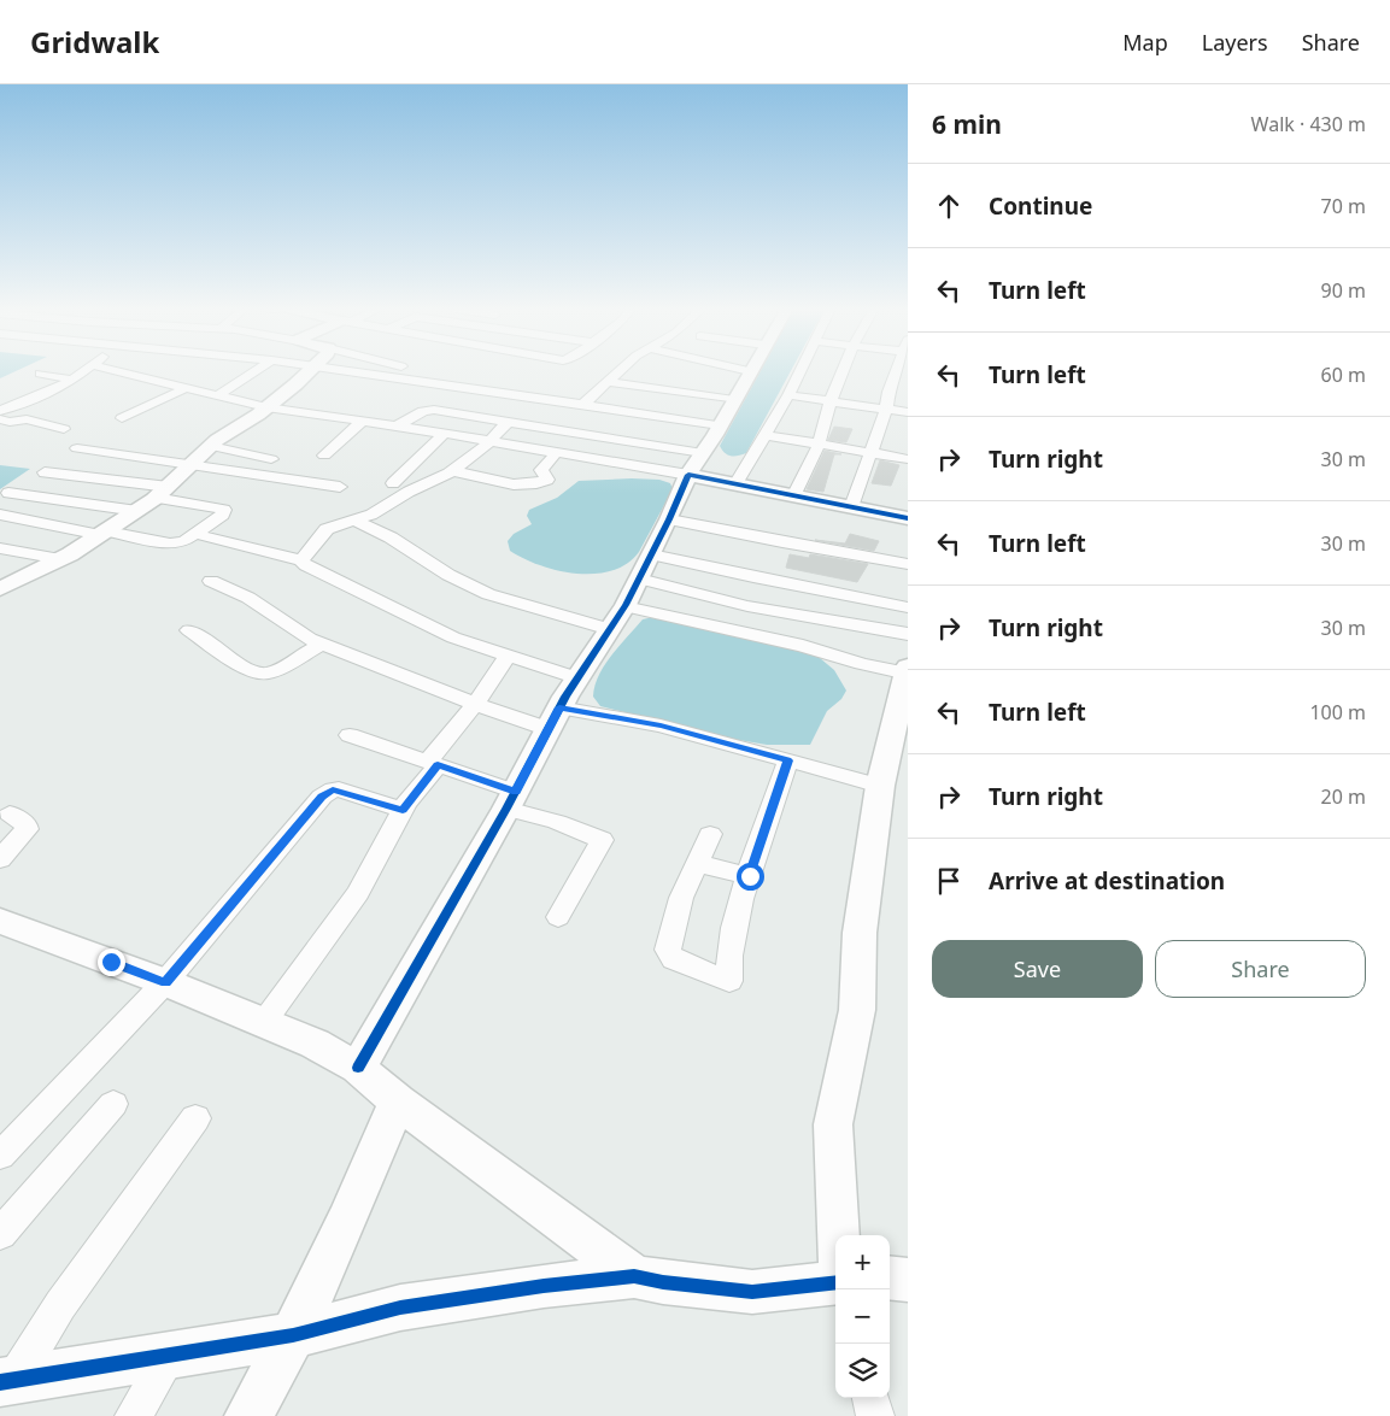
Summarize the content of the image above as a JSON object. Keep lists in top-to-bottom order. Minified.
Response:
{"page":{"header":"Gridwalk","nav":["Map","Layers","Share"],"heading":["6 min","Walk · 430 m"],"list":[["Continue","70 m"],["Turn left","90 m"],["Turn left","60 m"],["Turn right","30 m"],["Turn left","30 m"],["Turn right","30 m"],["Turn left","100 m"],["Turn right","20 m"],"Arrive at destination"],"buttons":["Save","Share"],"map_buttons":["+","−"]}}
